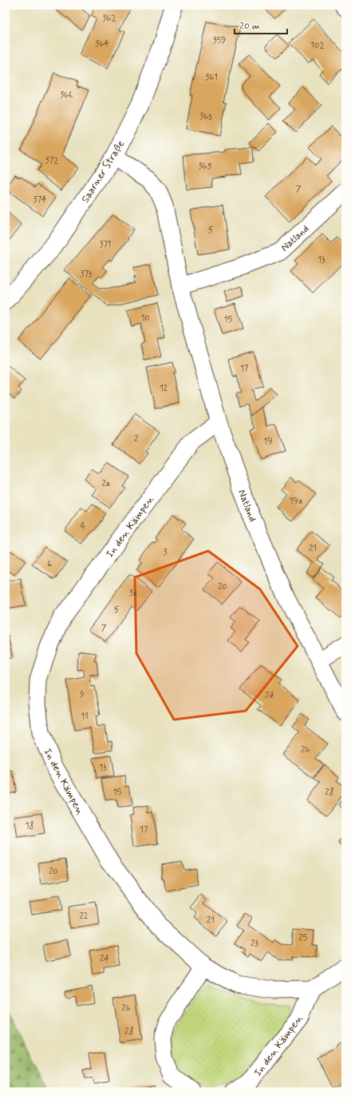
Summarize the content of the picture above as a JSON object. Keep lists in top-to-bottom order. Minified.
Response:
{"streets":{"main road":["Saarner Straße"],"street":["Natland","In den Kämpen"]},"crossings":[["Saarner Straße","Natland"],["Natland","In den Kämpen"]],"house_numbers":["362","359","364","102","361","366","363","372","365","7","374","5","371","13","373","10","15","17","12","2","19","2a","19a","4","21","3","6","20","3a","5","7","9","24","11","26","13","15","28","18","17","20","22","21","25","23","24","26","28"],"scale_bar":"20 m"}
